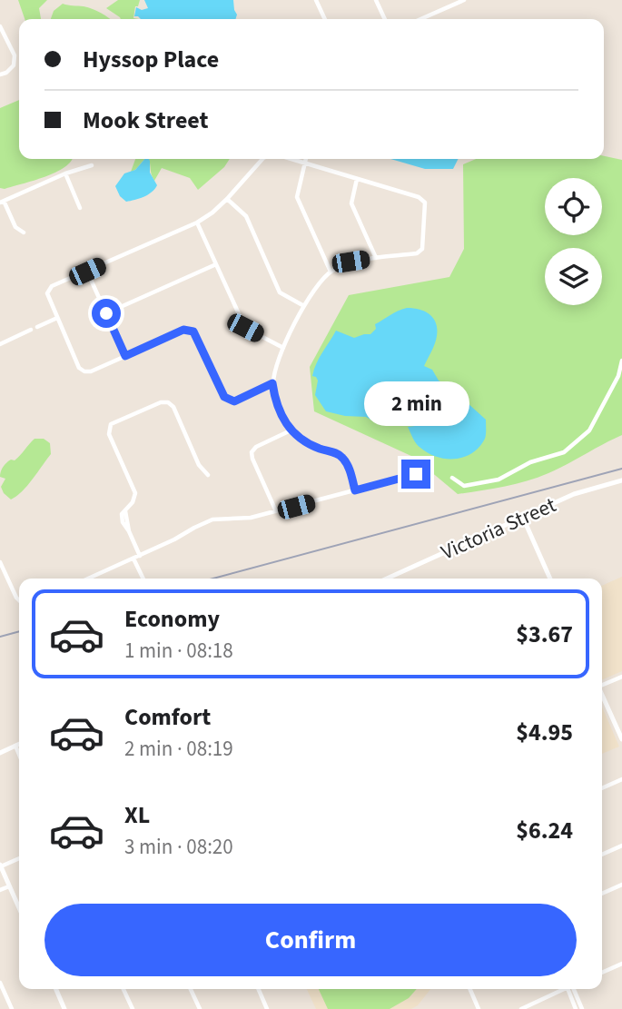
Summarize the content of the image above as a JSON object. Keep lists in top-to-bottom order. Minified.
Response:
{"streets":{"street":["Victoria Street"]},"page":{"banner":["Hyssop Place","Mook Street"],"bubble":"2 min","list":[{"name":"Economy","note":"1 min · 08:18","value":"$3.67"},{"name":"Comfort","note":"2 min · 08:19","value":"$4.95"},{"name":"XL","note":"3 min · 08:20","value":"$6.24"}],"buttons":"Confirm"}}
